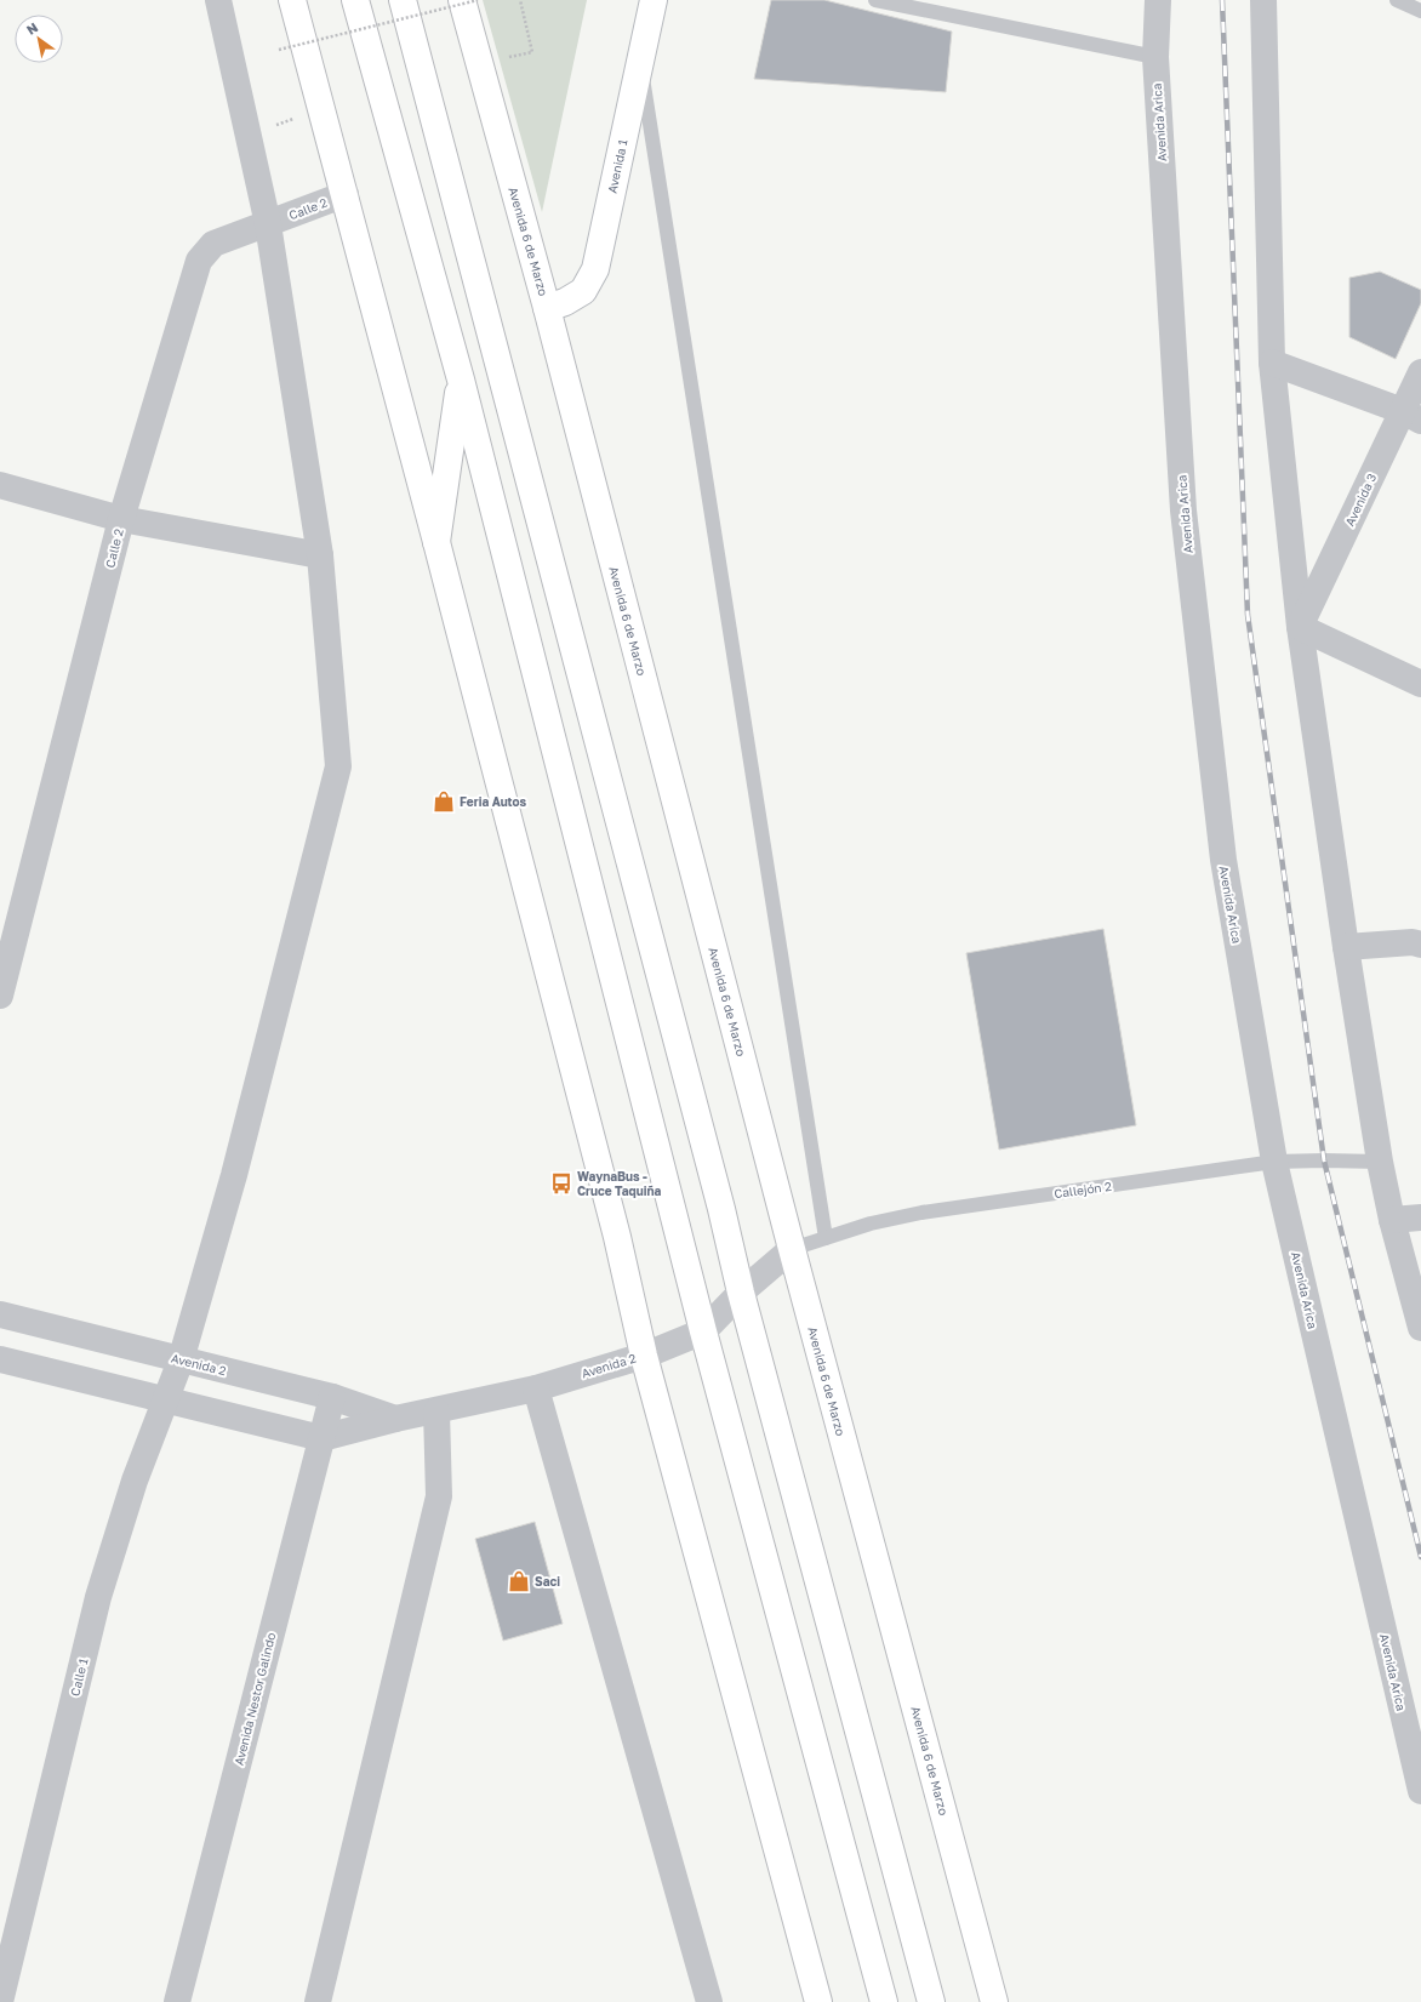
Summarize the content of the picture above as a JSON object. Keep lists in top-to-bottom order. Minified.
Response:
{"streets":{"main road":["Avenida 1","Avenida 6 de Marzo"],"street":["Avenida Arica","Calle 2","Avenida 3","Avenida 2","Calle 1","Avenida Nestor Galindo"],"lane":["Callejón 2"]},"crossings":[["Avenida Arica","Callejón 2"],["Avenida 1","Avenida 6 de Marzo"],["Calle 2","Calle 1"],["Avenida 6 de Marzo","Callejón 2"],["Avenida 6 de Marzo","Avenida 2"],["Callejón 2","Avenida 2"],["Avenida 2","Calle 1"],["Avenida 2","Avenida Nestor Galindo"]],"places":{"shop":["Feria Autos","Saci"],"bus stop":["WaynaBus - Cruce Taquiña"]},"north":"top left"}
